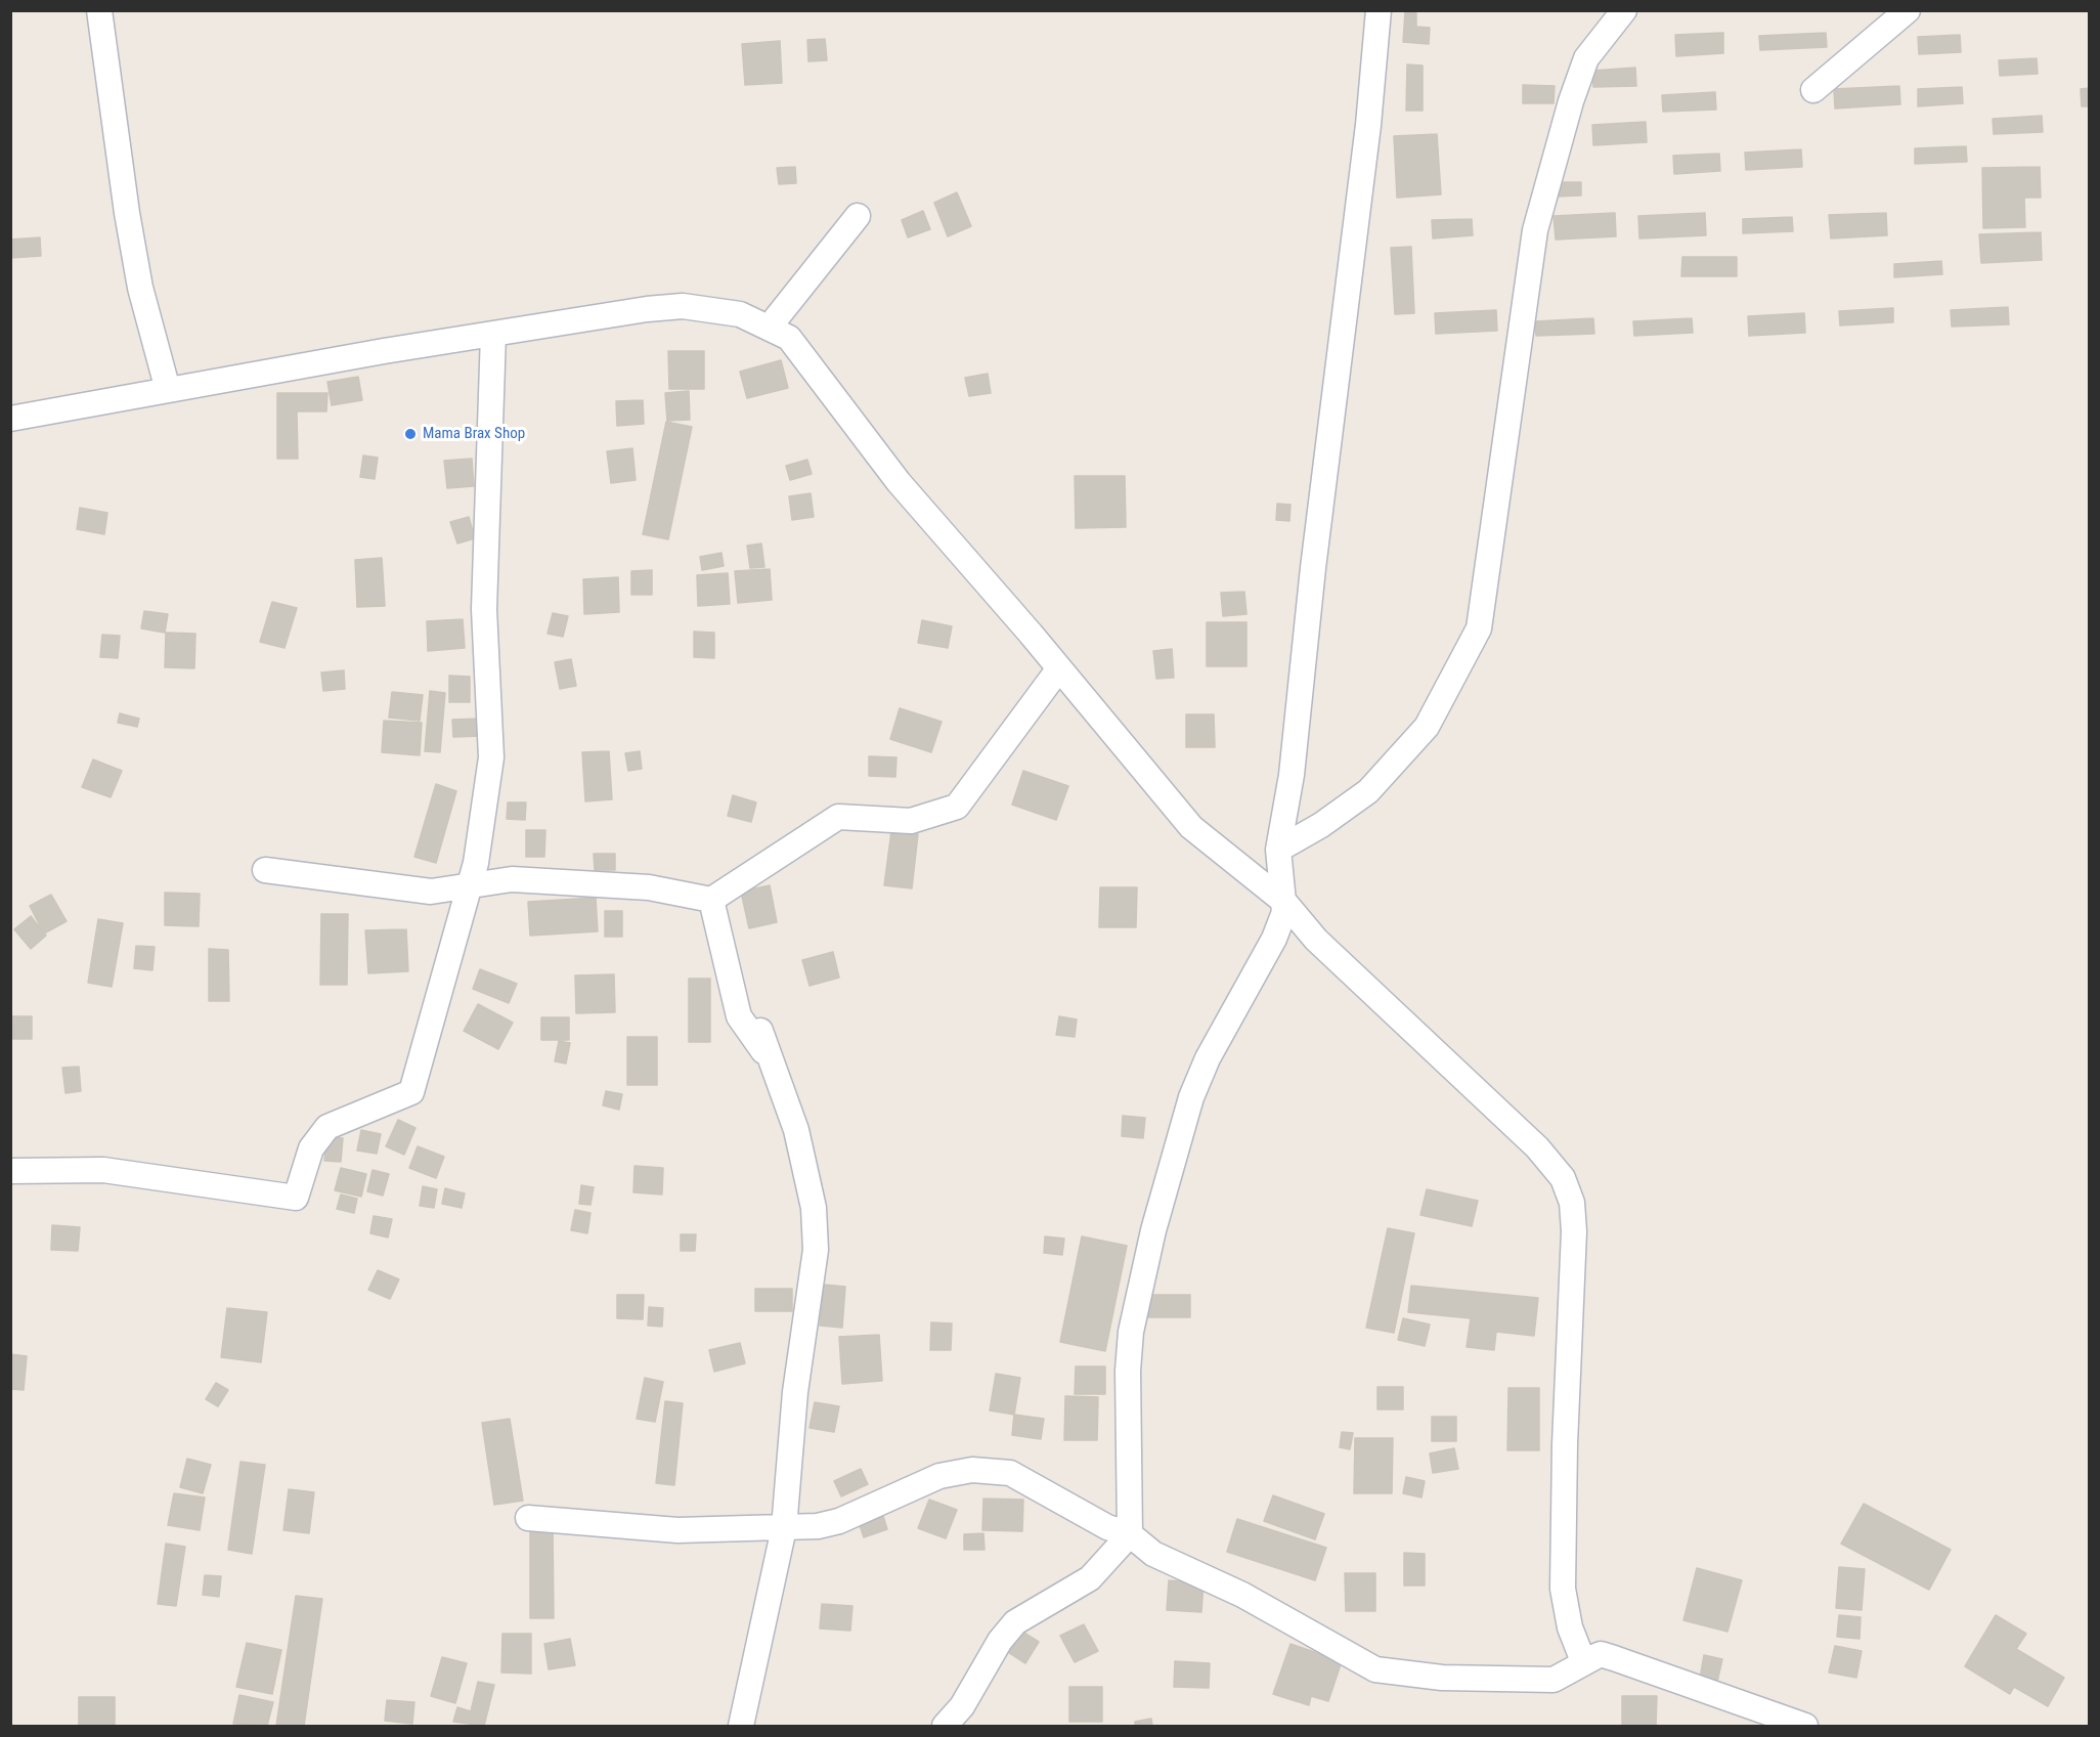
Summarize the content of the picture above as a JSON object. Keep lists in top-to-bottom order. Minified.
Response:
{"places":["Mama Brax Shop"]}
